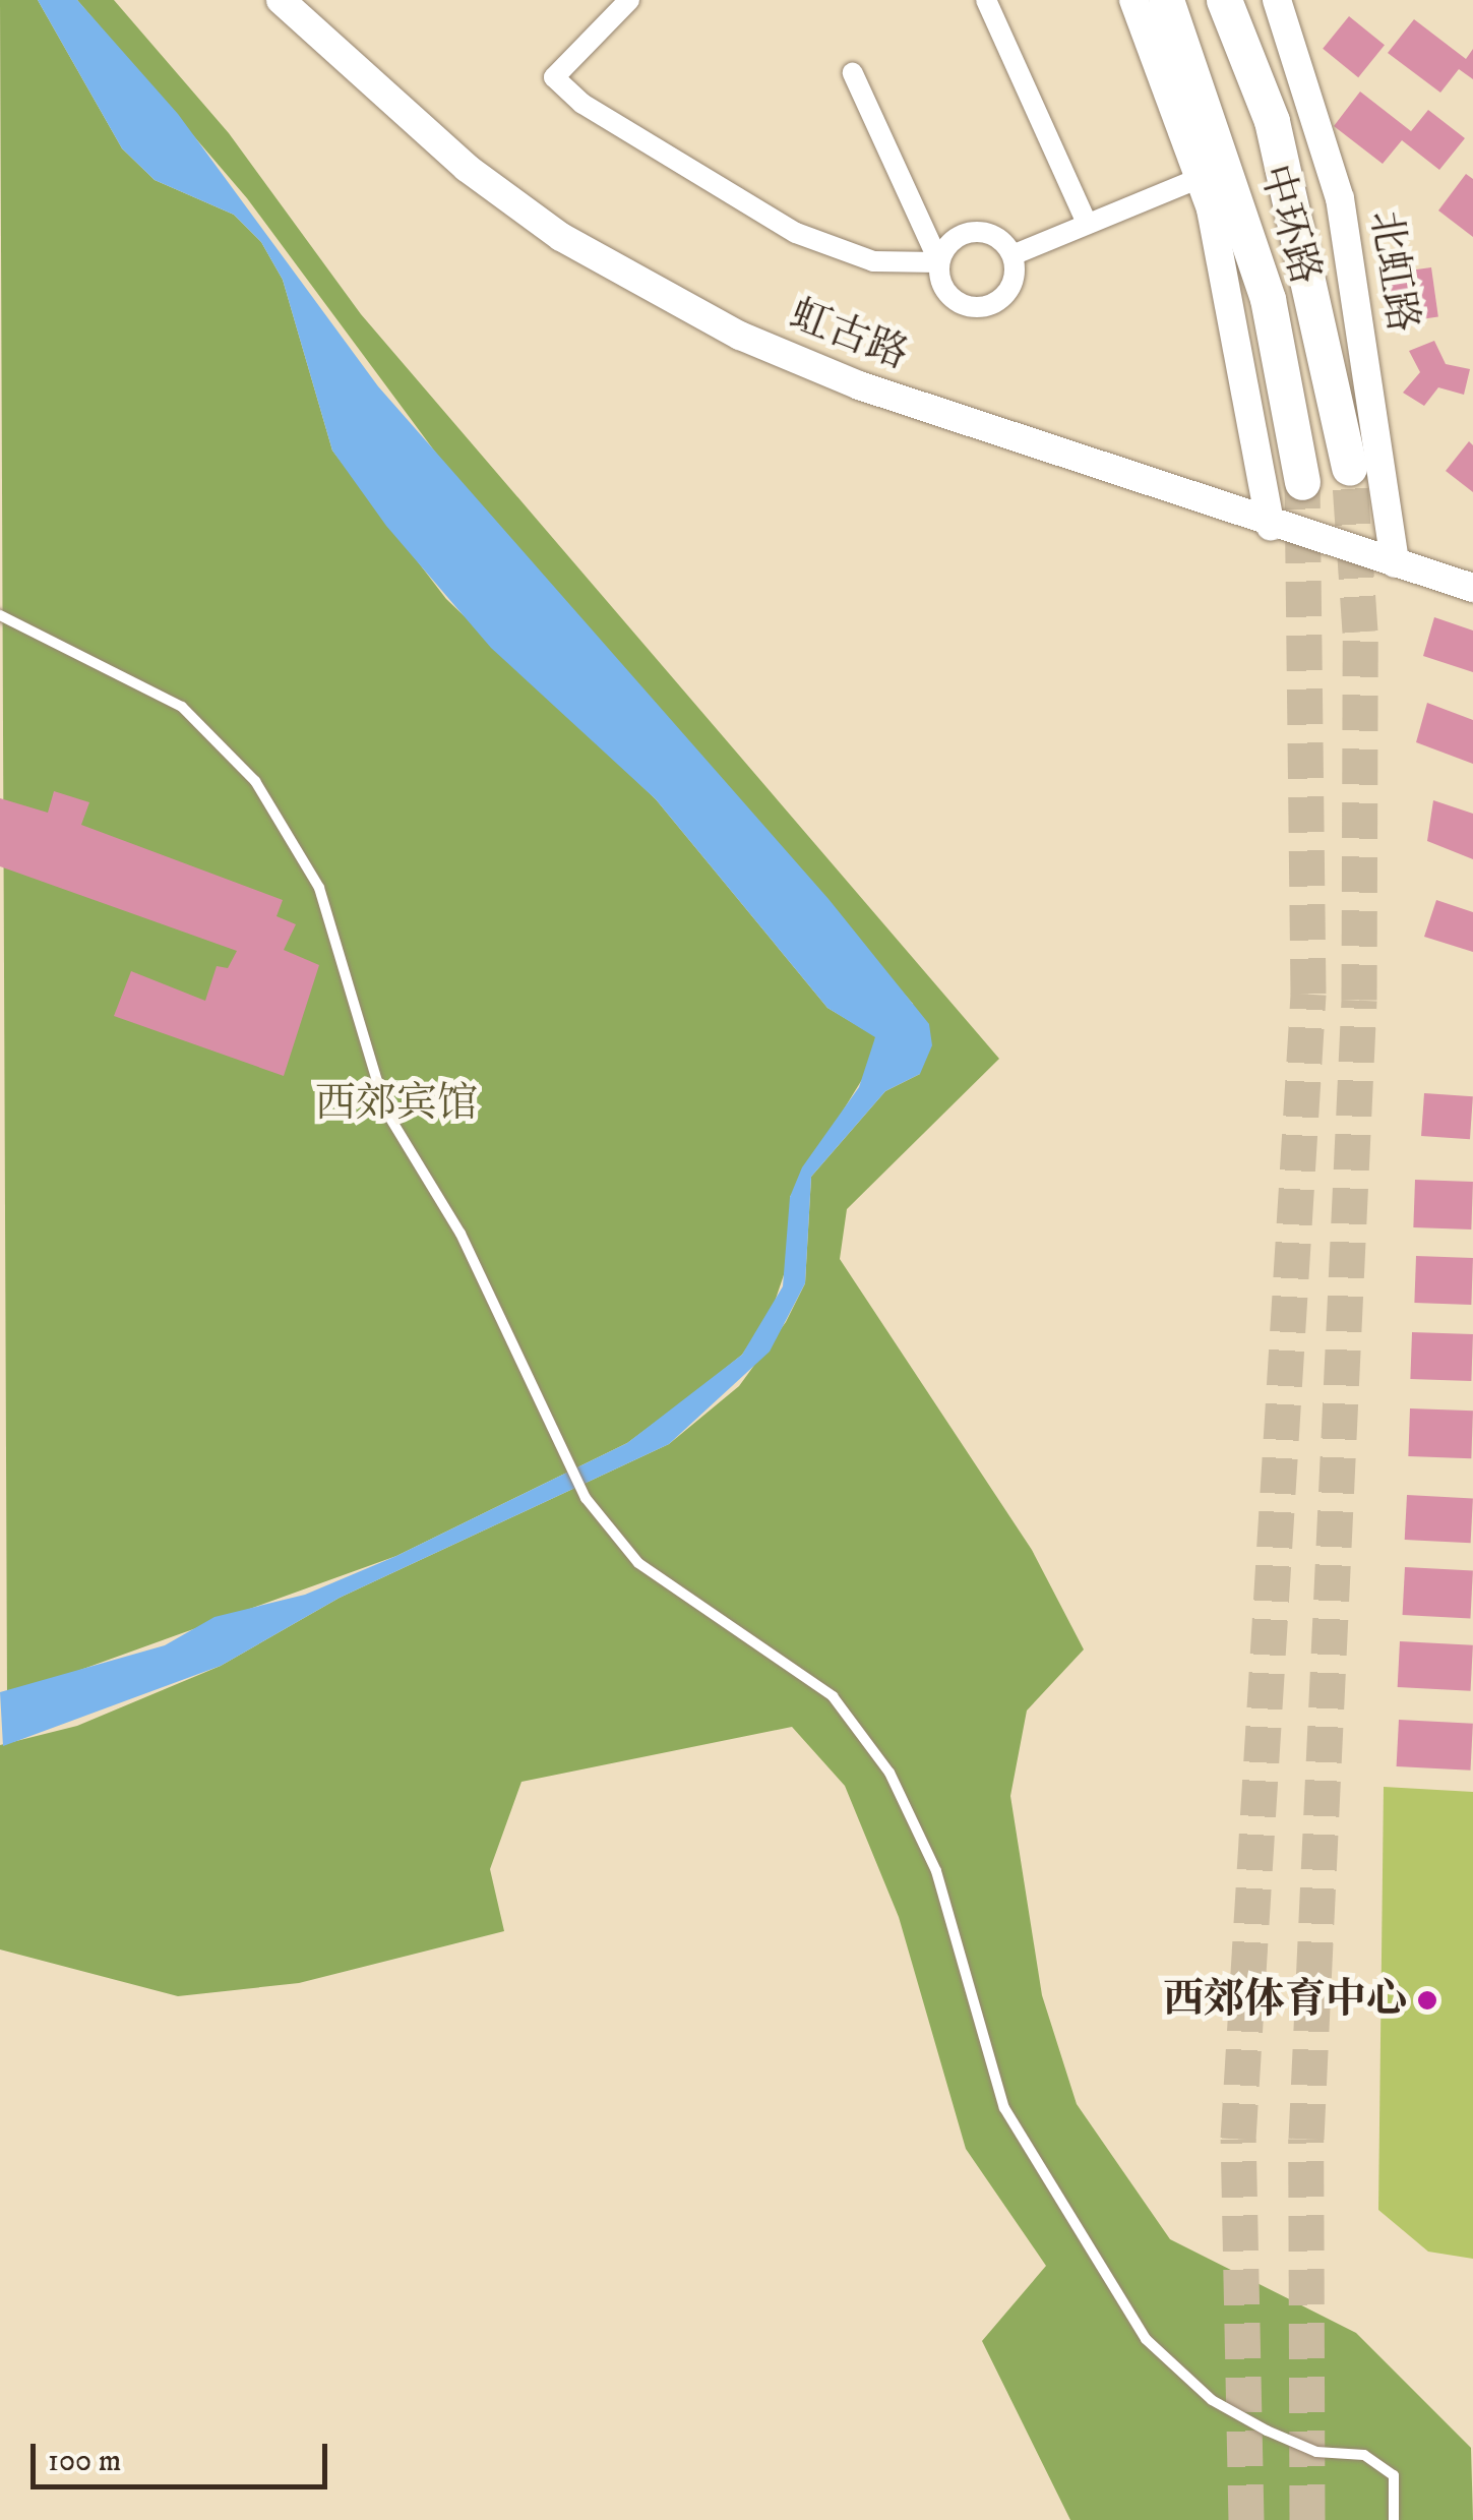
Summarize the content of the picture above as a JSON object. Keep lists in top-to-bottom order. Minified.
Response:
{"streets":{"highway":["中环路"],"street":["北虹路","虹古路"]},"crossings":[["北虹路","虹古路"]],"parks":["西郊宾馆"],"places":["西郊体育中心"],"scale_bar":"100 m"}
